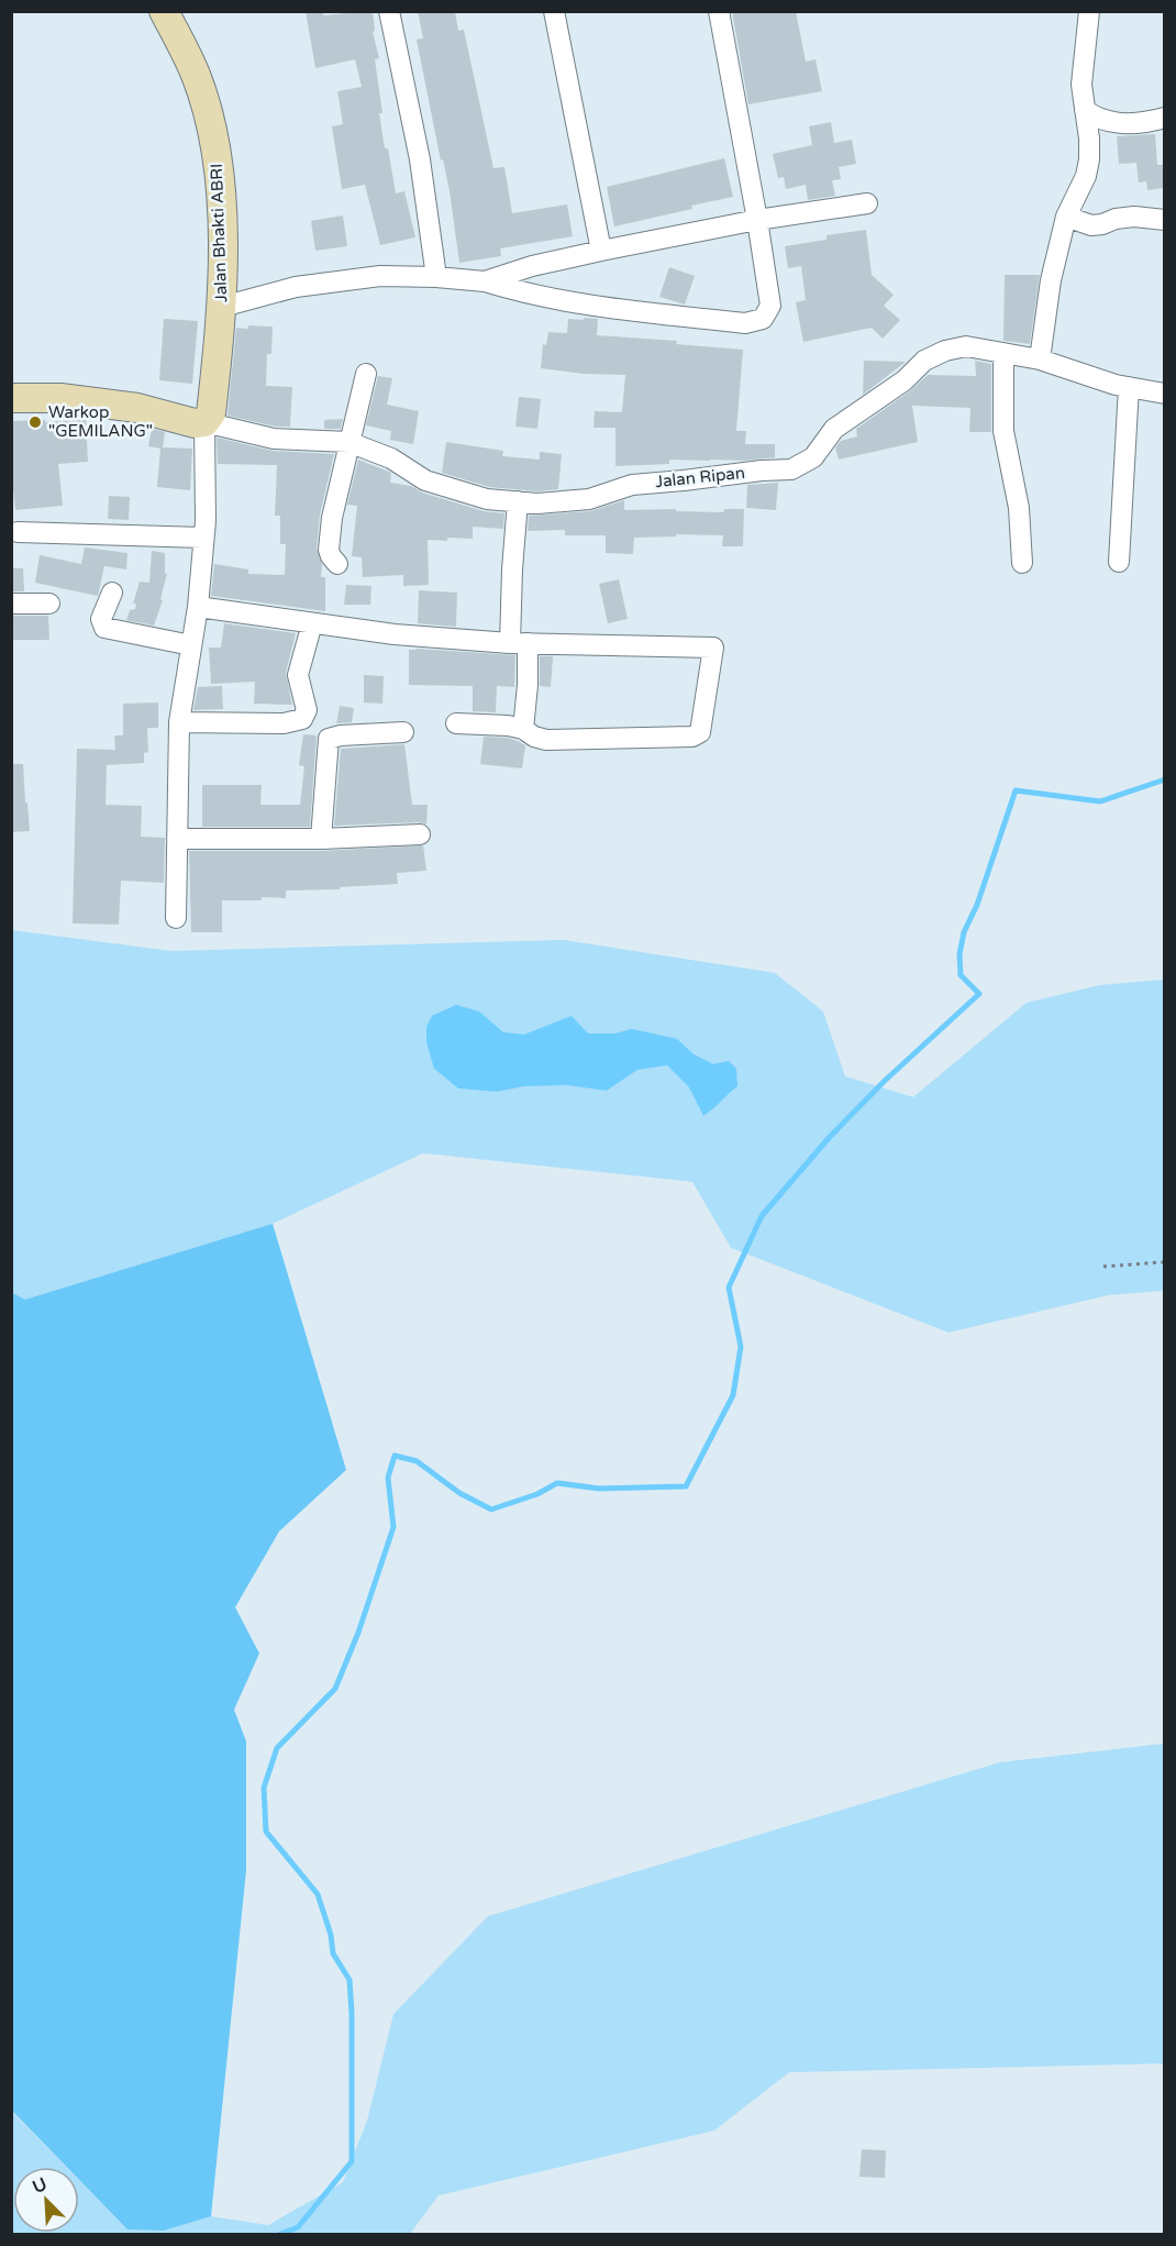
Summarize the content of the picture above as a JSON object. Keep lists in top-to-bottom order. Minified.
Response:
{"streets":{"street":["Jalan Bhakti ABRI","Jalan Ripan"]},"crossings":[["Jalan Bhakti ABRI","Jalan Ripan"]],"places":["Warkop \"GEMILANG\""],"north":"top left"}
